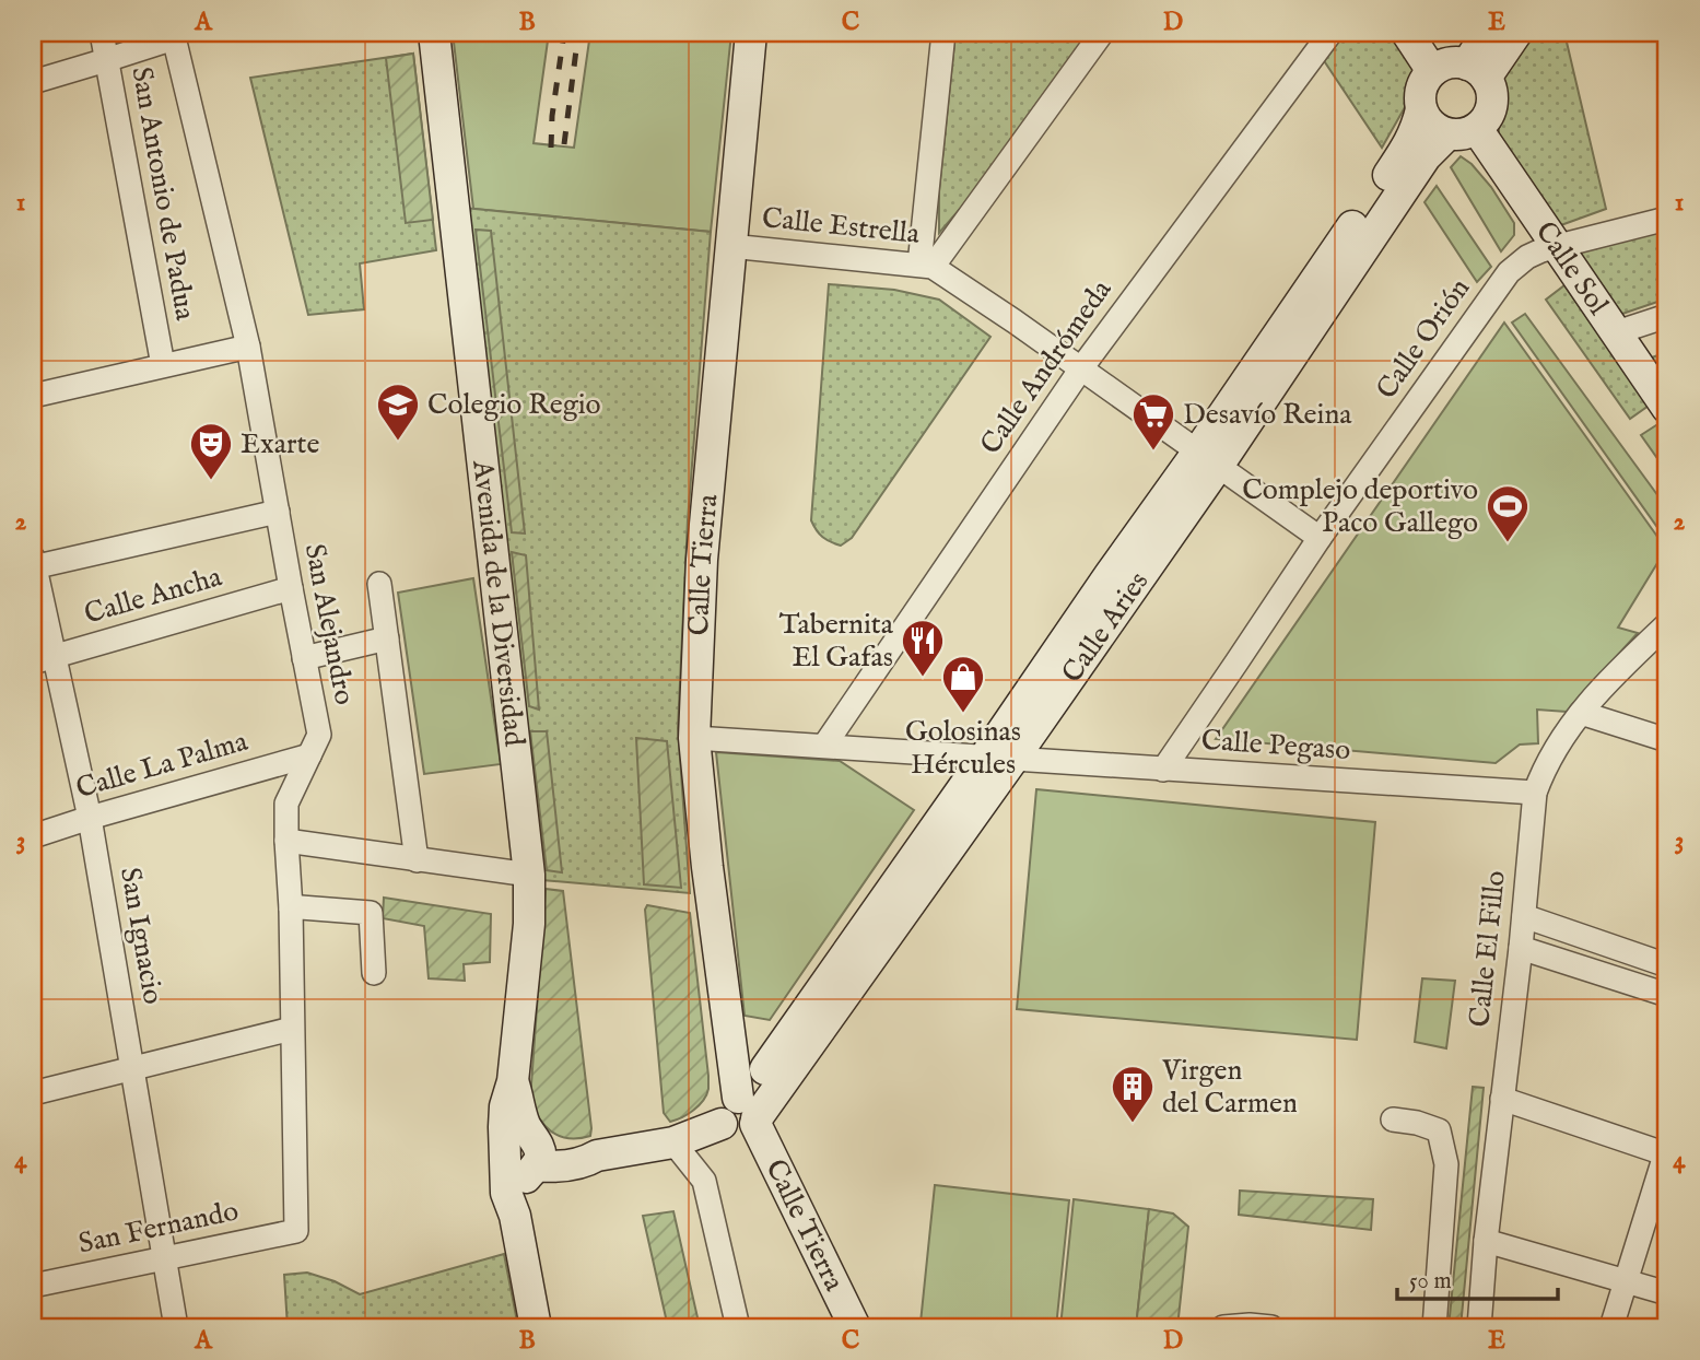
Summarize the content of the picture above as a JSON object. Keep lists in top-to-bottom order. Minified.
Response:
{"streets":{"street":["San Antonio de Padua","Calle Estrella","Calle Sol","Calle Orión","Calle Andrómeda","Calle Tierra","Calle Ancha","Avenida de la Diversidad","San Alejandro","Calle Aries","Calle Pegaso","Calle La Palma","San Ignacio","Calle El Fillo","San Fernando"]},"crossings":[["Calle Estrella","Calle Orión"],["Calle Estrella","Calle Andrómeda"],["Calle Estrella","Calle Tierra"],["Calle Estrella","Calle Aries"],["Calle Sol","Calle Orión"],["Calle Sol","Calle Aries"],["Calle Orión","Calle Pegaso"],["Calle Andrómeda","Calle Pegaso"],["Calle Tierra","Calle Aries"],["Calle Tierra","Calle Pegaso"],["Calle Ancha","San Alejandro"],["Calle Ancha","San Ignacio"],["San Alejandro","Calle La Palma"],["San Alejandro","San Fernando"],["Calle Aries","Calle Pegaso"],["Calle Pegaso","Calle El Fillo"],["Calle La Palma","San Ignacio"],["San Ignacio","San Fernando"]],"places":{"school or university":["Colegio Regio"],"supermarket":["Desavío Reina"],"theatre":["Exarte"],"sports":["Complejo deportivo Paco Gallego"],"restaurant":["Tabernita El Gafas"],"shop":["Golosinas Hércules"],"building":["Virgen del Carmen"]},"scale_bar":"50 m","grid":{"columns":["A","B","C","D","E"],"rows":["1","2","3","4"]}}
